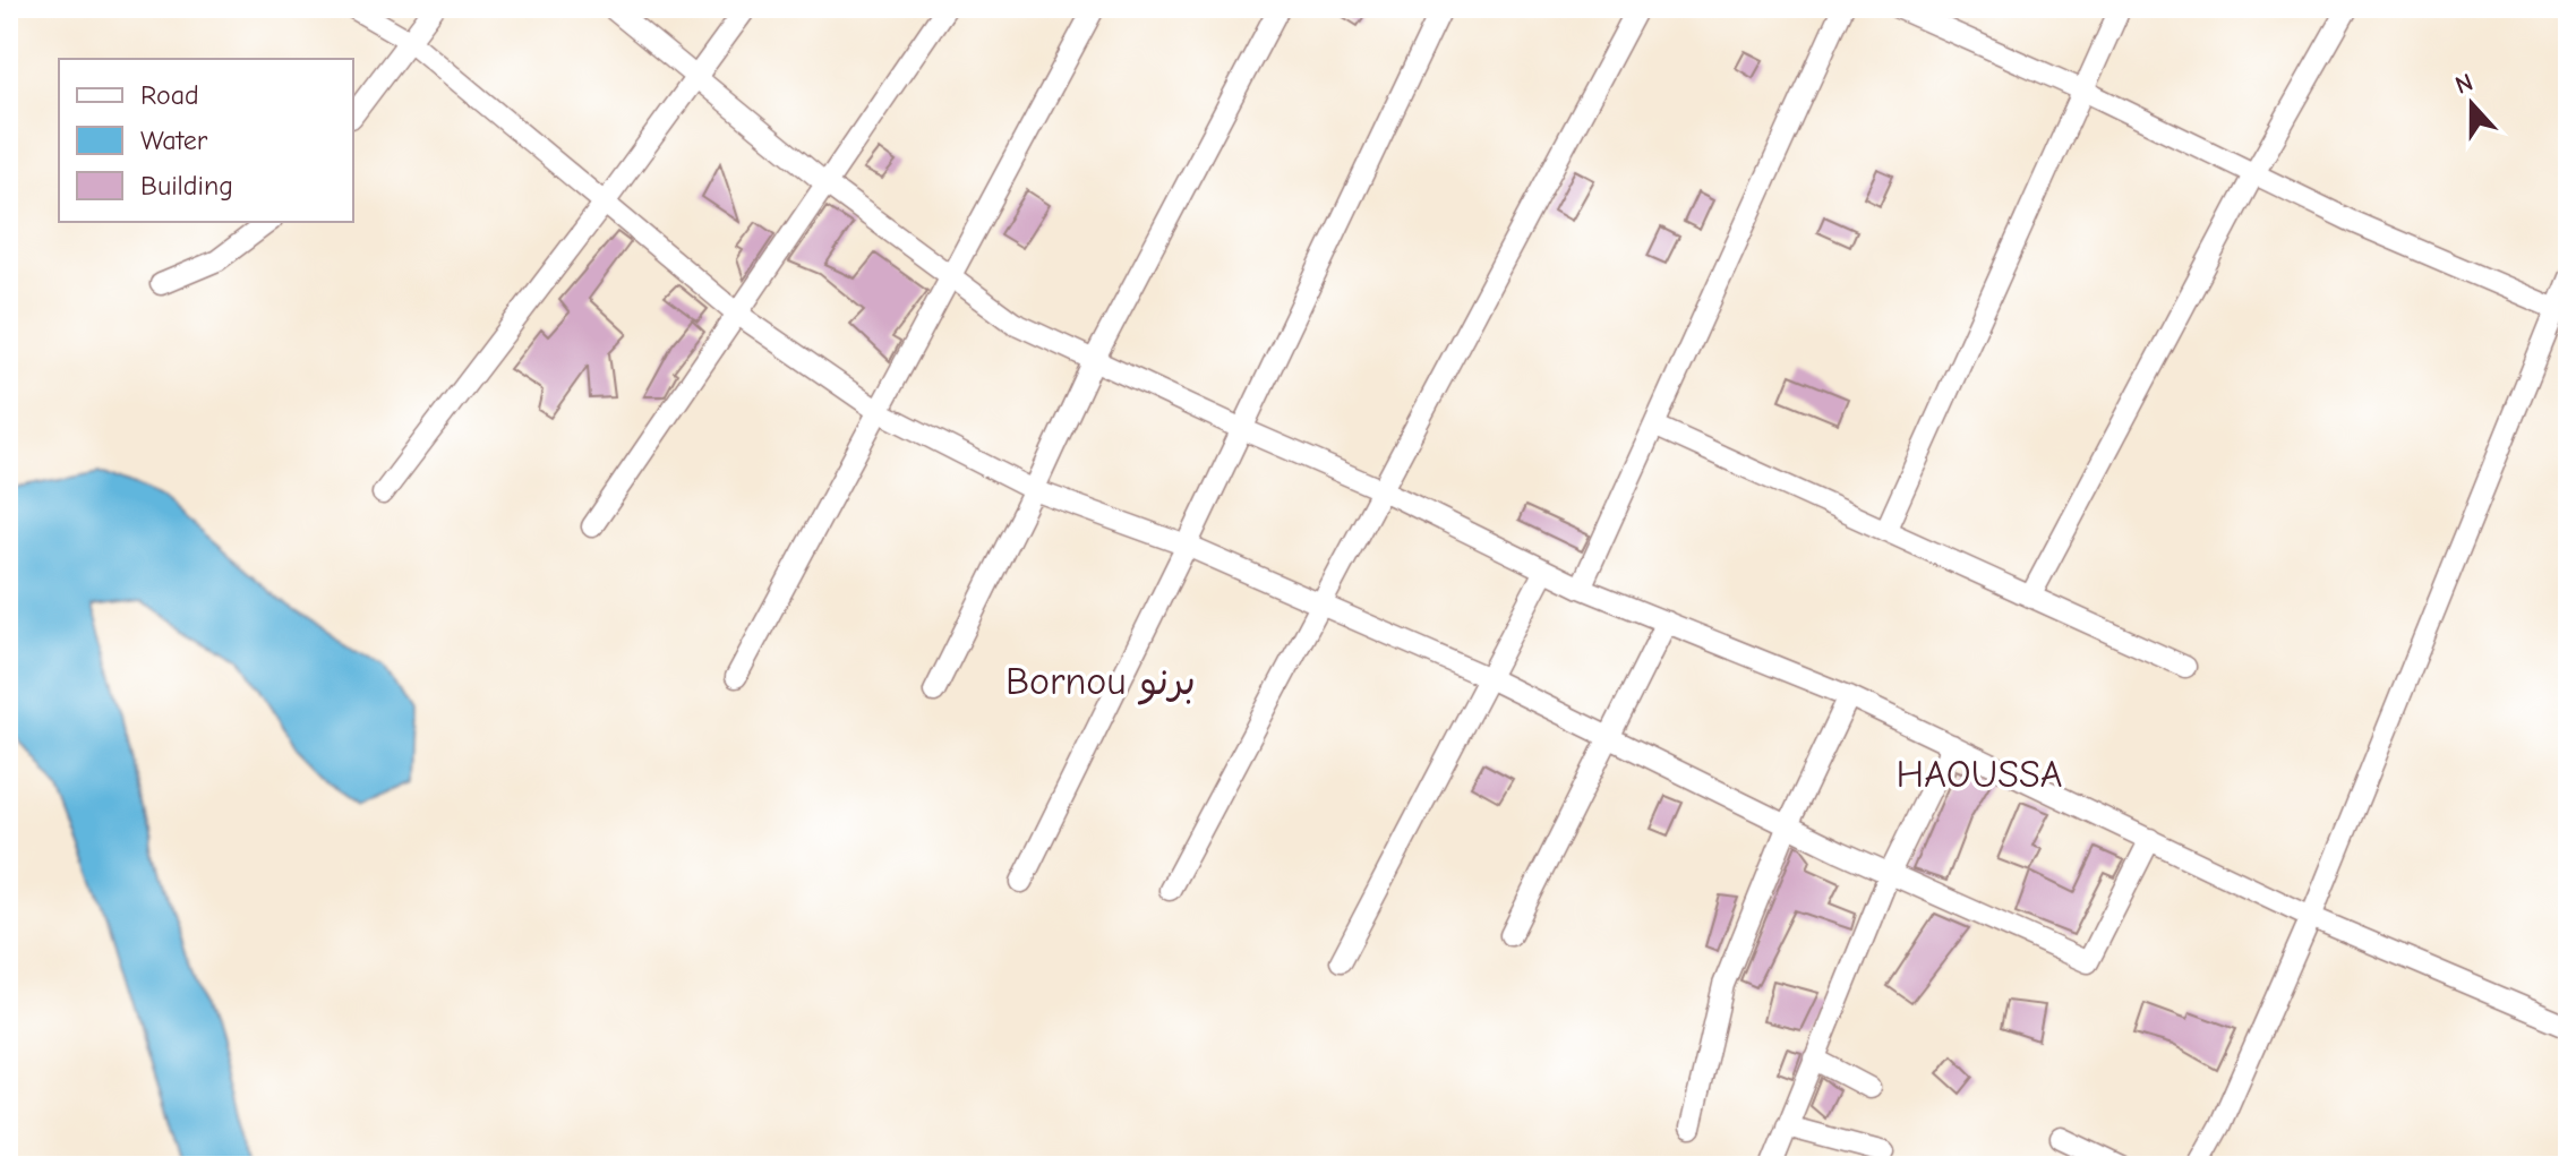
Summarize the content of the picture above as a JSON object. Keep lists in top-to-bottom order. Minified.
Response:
{"districts":["Bornou برنو","HAOUSSA"],"legend":["Road","Water","Building"],"north":"top"}
